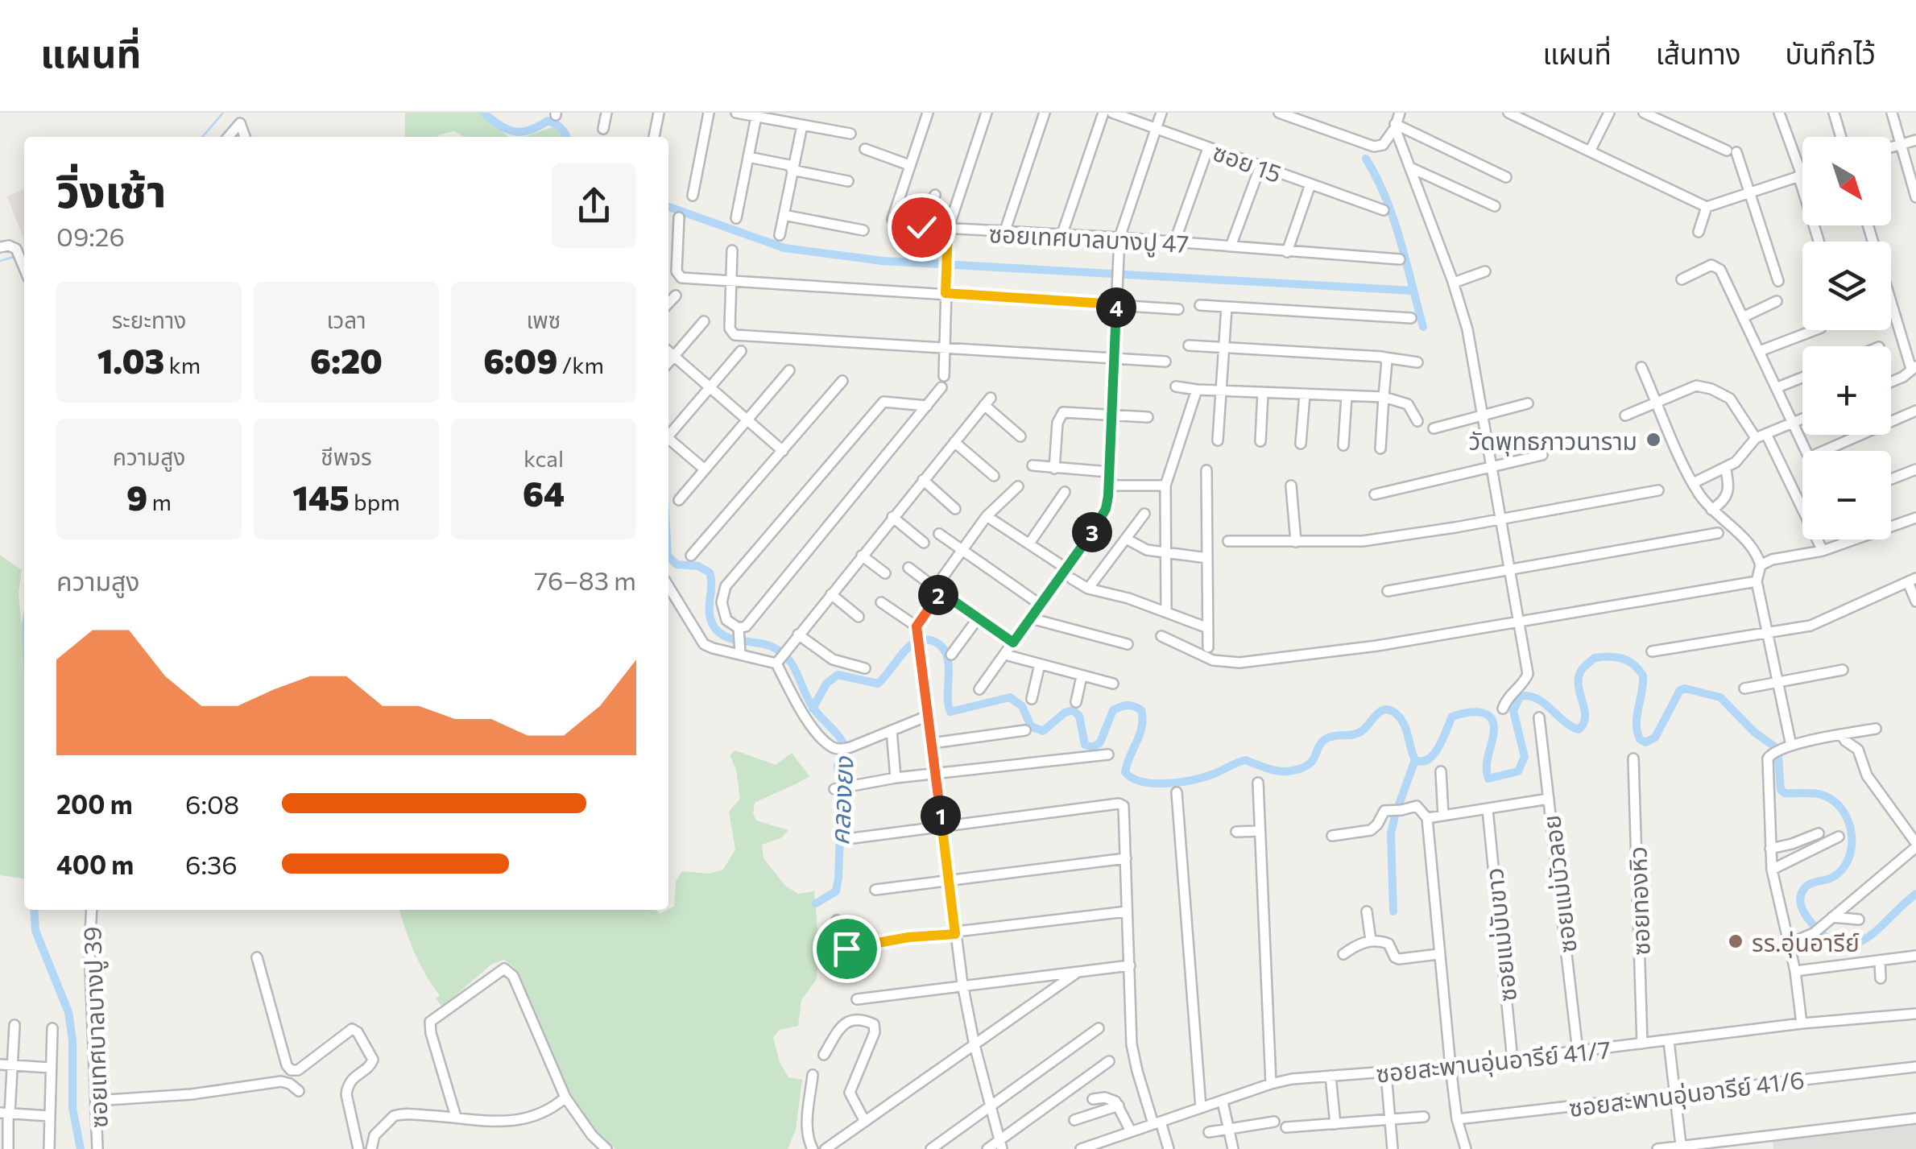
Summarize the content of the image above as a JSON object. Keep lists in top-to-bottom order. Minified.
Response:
{"streets":{"street":["ซอย 15","ซอยเทศบาลบางปู 47","ซอยแม่บัวลอย","ซอยทองหิว","ซอยแม่บับขาว","ซอยเทศบาลบางปู 39","ซอยสะพานอุ่นอารีย์ 41/7","ซอยสะพานอุ่นอารีย์ 41/6"]},"crossings":[["ซอยแม่บัวลอย","ซอยสะพานอุ่นอารีย์ 41/7"],["ซอยทองหิว","ซอยสะพานอุ่นอารีย์ 41/7"],["ซอยแม่บับขาว","ซอยสะพานอุ่นอารีย์ 41/7"]],"water":["คลองยง"],"places":["วัดพุทธภาวนาราม","รร.อุ่นอารีย์"],"north":"bottom right","page":{"header":"แผนที่","nav":["แผนที่","เส้นทาง","บันทึกไว้"],"map_buttons":["+","−"],"heading":["วิ่งเช้า","09:26"],"stats":[["ระยะทาง","1.03 km"],["เวลา","6:20"],["เพซ","6:09 /km"],["ความสูง","9 m"],["ชีพจร","145 bpm"],["kcal","64"]],"pins":["4","3","2","1"],"chart":["ความสูง","76–83 m"],"list":[{"name":"200 m","note":"6:08"},{"name":"400 m","note":"6:36"}]}}
